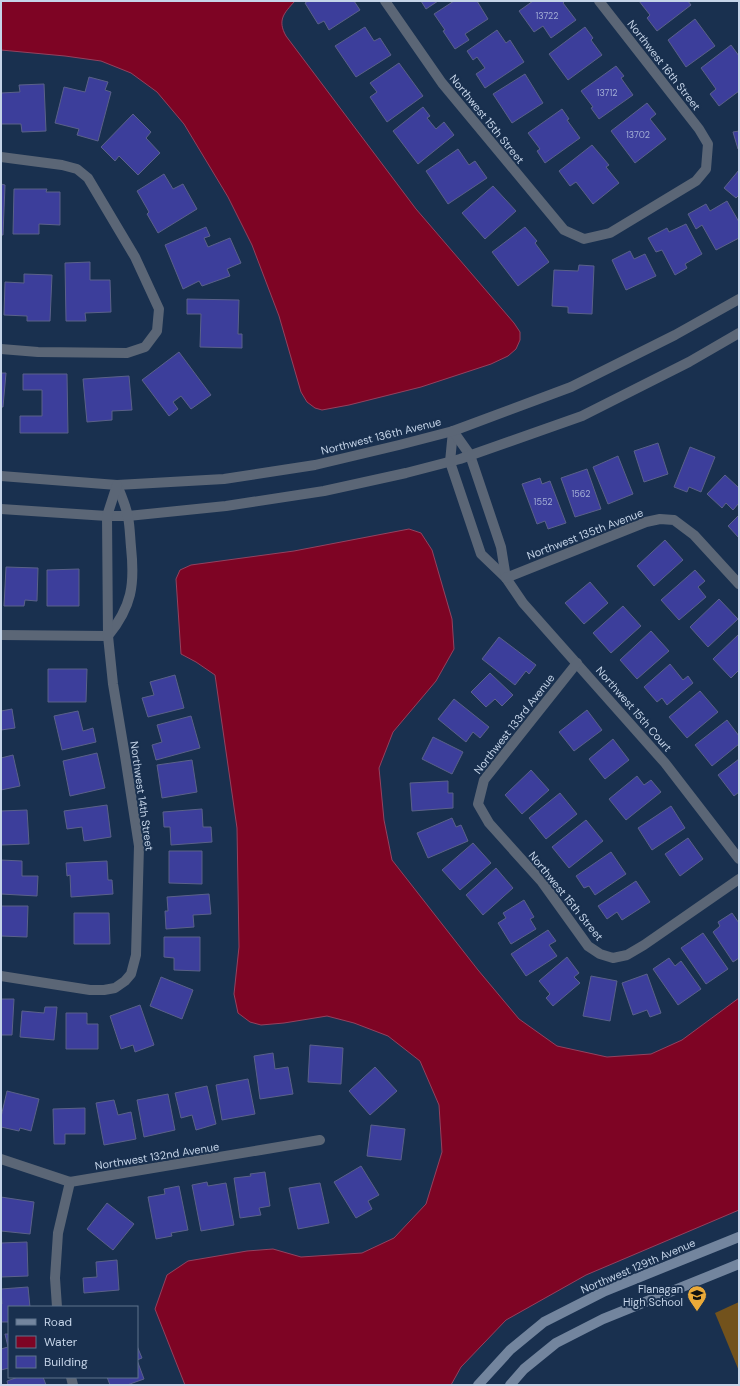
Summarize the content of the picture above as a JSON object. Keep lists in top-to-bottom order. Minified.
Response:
{"streets":{"street":["Northwest 16th Street","Northwest 15th Street","Northwest 136th Avenue","Northwest 135th Avenue","Northwest 15th Court","Northwest 133rd Avenue","Northwest 14th Street","Northwest 132nd Avenue","Northwest 129th Avenue"]},"crossings":[["Northwest 16th Street","Northwest 15th Street"],["Northwest 15th Street","Northwest 133rd Avenue"],["Northwest 136th Avenue","Northwest 15th Court"],["Northwest 136th Avenue","Northwest 14th Street"],["Northwest 135th Avenue","Northwest 15th Court"],["Northwest 15th Court","Northwest 133rd Avenue"]],"places":{"school or university":["Flanagan High School"]},"house_numbers":["13722","13712","13702","1562","1552"],"legend":["Road","Water","Building"]}
